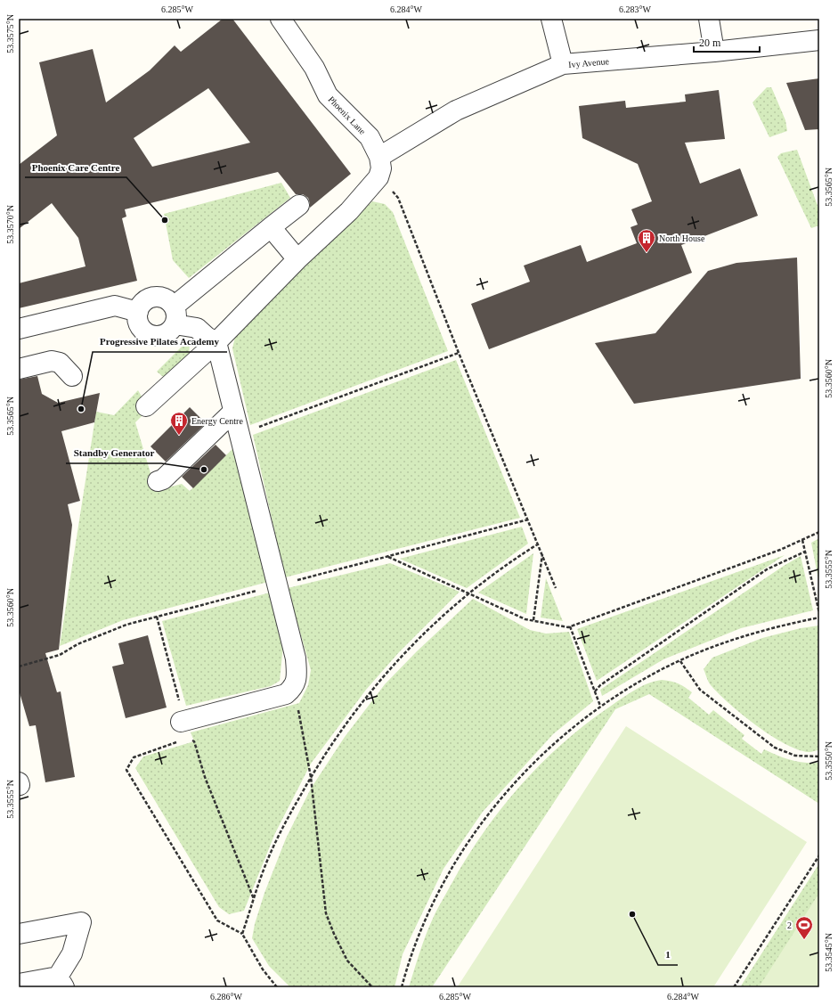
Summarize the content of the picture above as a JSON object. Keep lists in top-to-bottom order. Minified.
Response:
{"streets":{"street":["Ivy Avenue","Phoenix Lane"]},"crossings":[["Ivy Avenue","Phoenix Lane"]],"places":{"other":["Phoenix Care Centre","Progressive Pilates Academy","Standby Generator","1"],"building":["North House","Energy Centre"],"sports":["2"]},"scale_bar":"20 m","coordinates":["6.285°W","6.284°W","6.283°W","53.3575°N","53.3565°N","53.3570°N","53.3560°N","53.3555°N","53.3550°N","53.3545°N","6.286°W"]}
